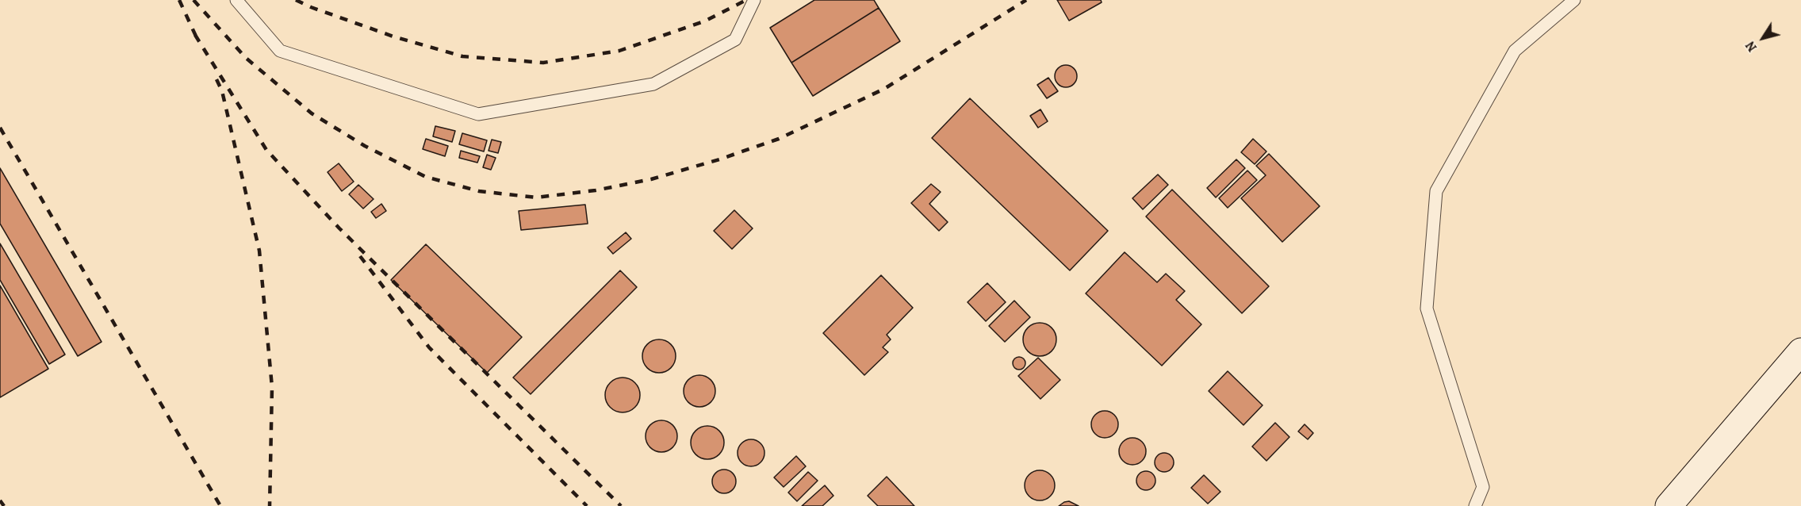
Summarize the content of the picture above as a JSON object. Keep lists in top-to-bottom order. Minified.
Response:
{"north":"bottom left"}
